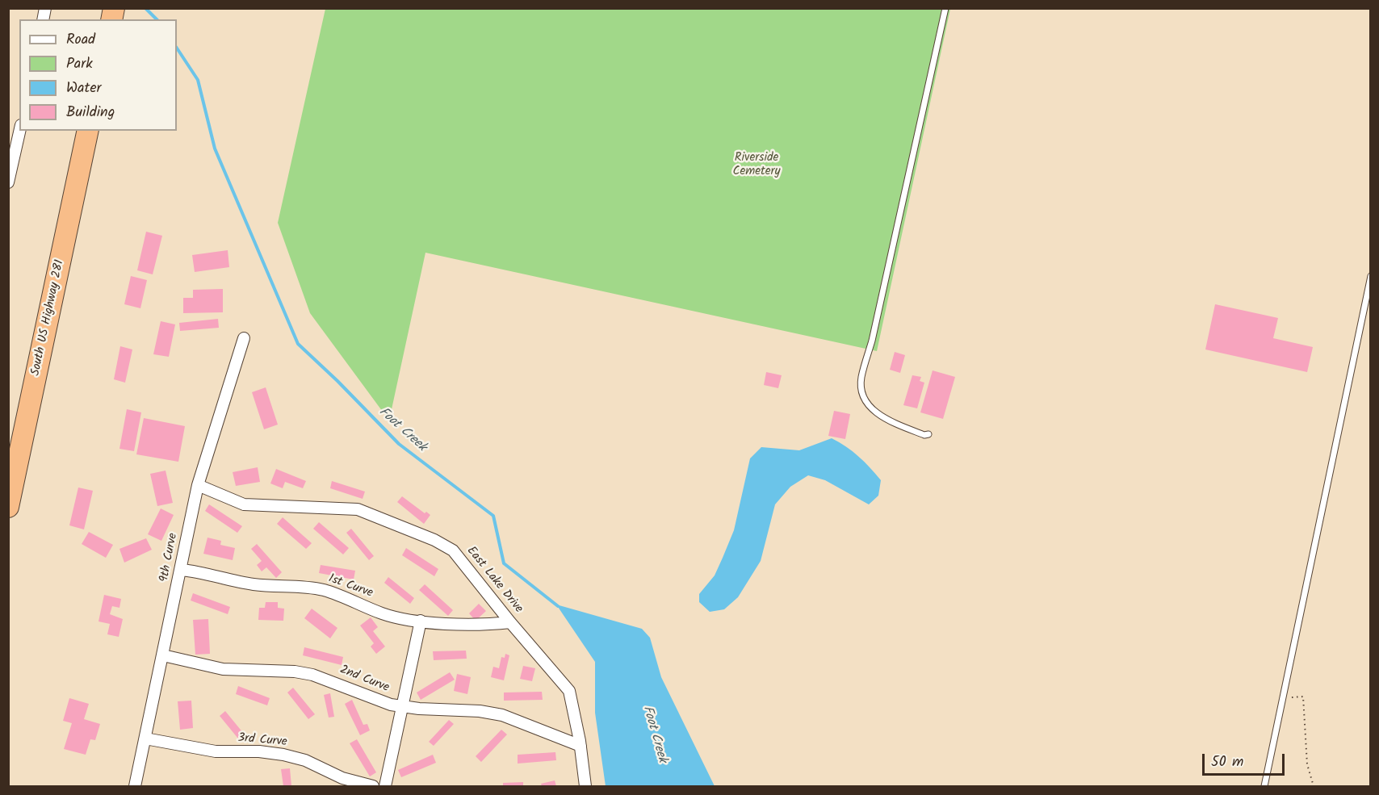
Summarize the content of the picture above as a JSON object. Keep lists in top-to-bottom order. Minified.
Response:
{"streets":{"highway":["South US Highway 281"],"street":["9th Curve","East Lake Drive","1st Curve","2nd Curve","3rd Curve"]},"crossings":[["9th Curve","East Lake Drive"],["9th Curve","1st Curve"],["9th Curve","2nd Curve"],["9th Curve","3rd Curve"],["East Lake Drive","1st Curve"],["East Lake Drive","2nd Curve"]],"water":["Foot Creek"],"parks":["Riverside Cemetery"],"legend":["Road","Park","Water","Building"],"scale_bar":"50 m"}
